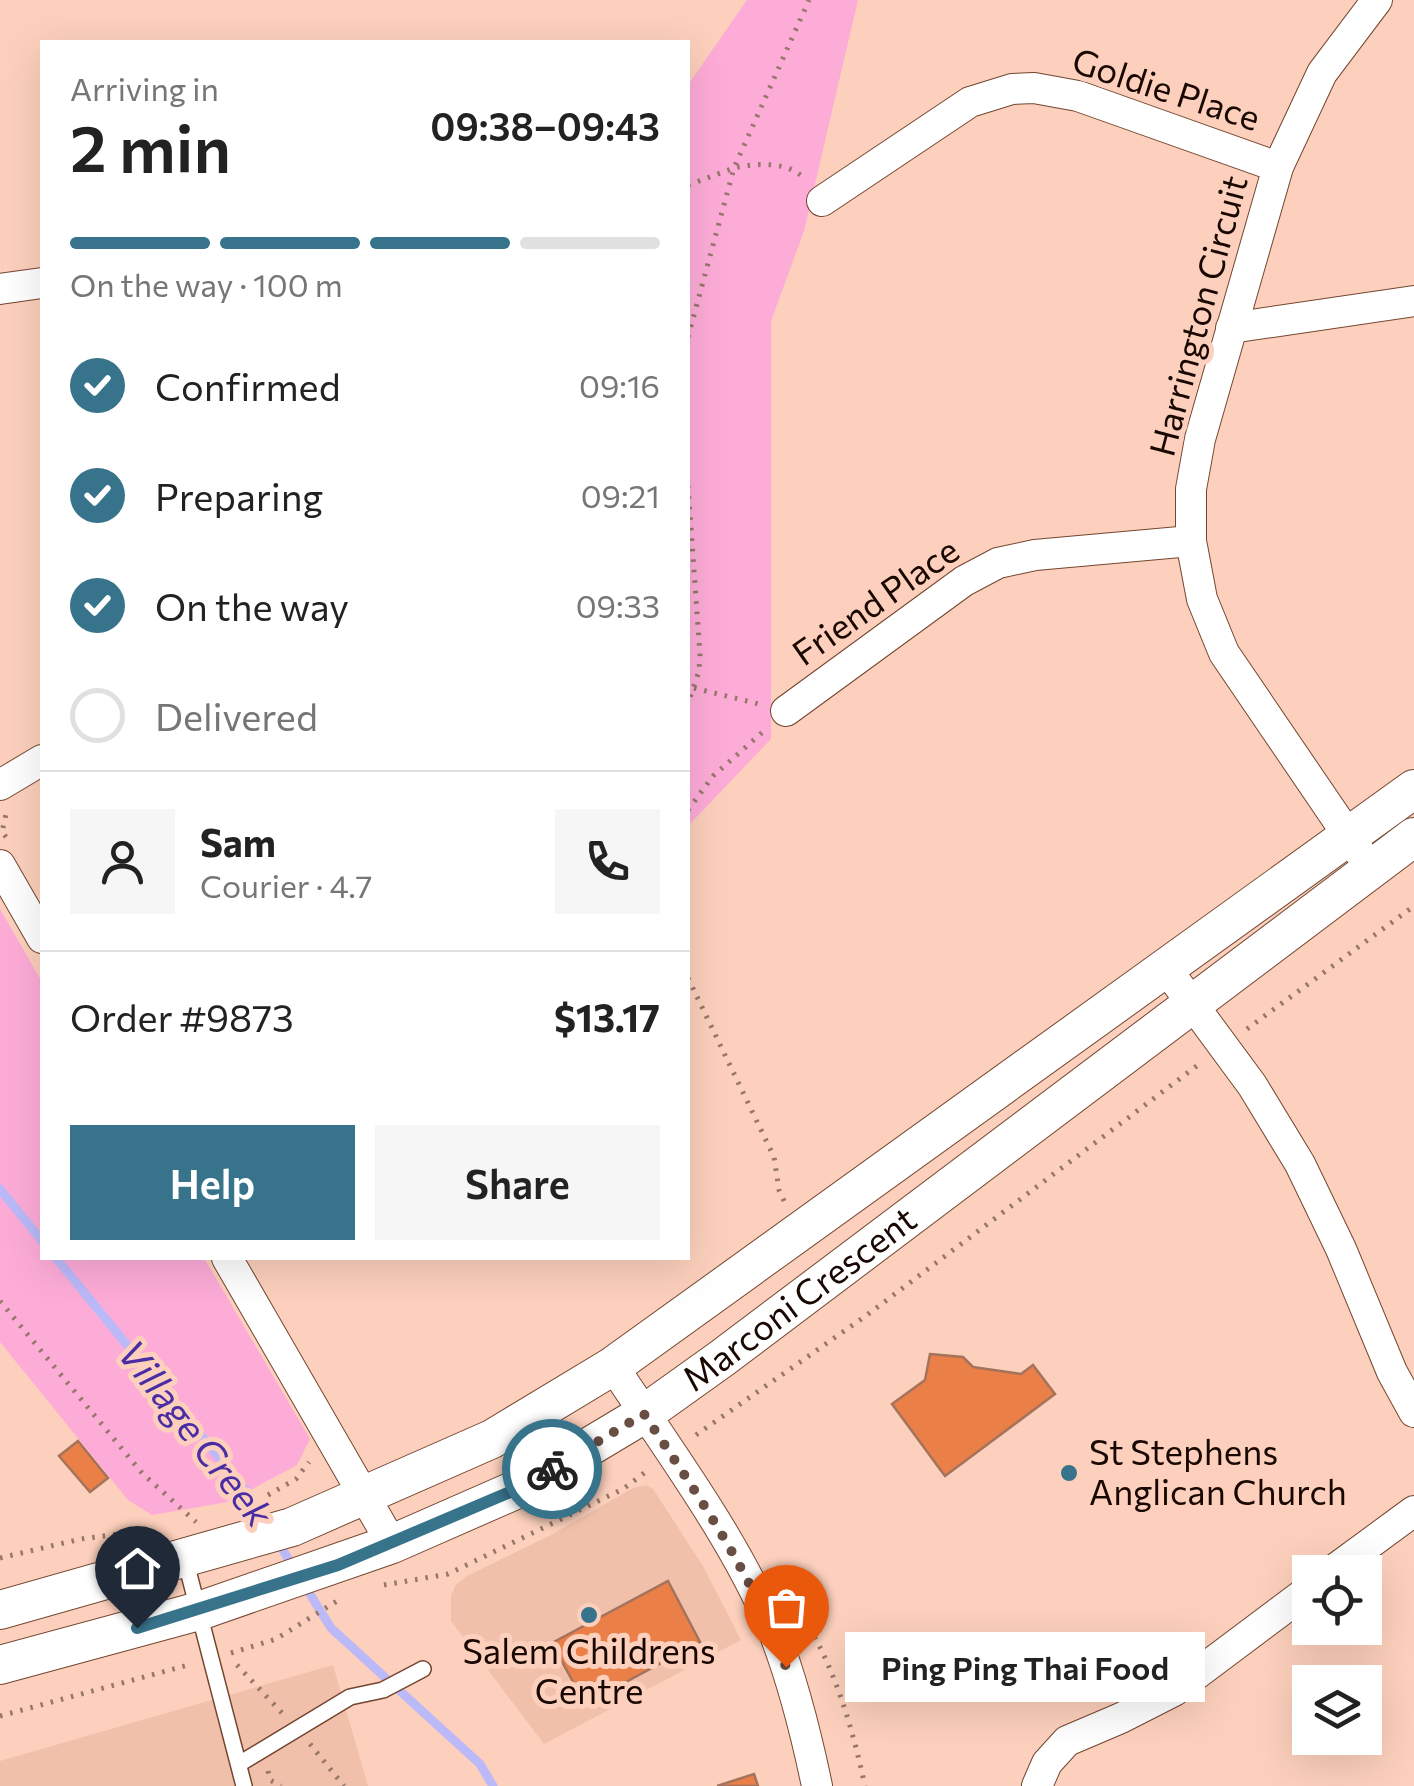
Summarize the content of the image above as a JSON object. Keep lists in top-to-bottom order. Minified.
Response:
{"streets":{"street":["Goldie Place","Harrington Circuit","Friend Place","Marconi Crescent"]},"crossings":[["Goldie Place","Harrington Circuit"],["Harrington Circuit","Friend Place"],["Harrington Circuit","Marconi Crescent"]],"water":["Village Creek"],"places":["St Stephens Anglican Church","Salem Childrens Centre","Ping Ping Thai Food"],"page":{"heading":["2 min","Arriving in","09:38–09:43"],"panel":["Sam","Courier · 4.7","Order #9873","$13.17"],"bar":"On the way · 100 m","list":[["Confirmed","09:16"],["Preparing","09:21"],["On the way","09:33"],"Delivered"],"buttons":["Help","Share"],"bubble":"Ping Ping Thai Food"}}
